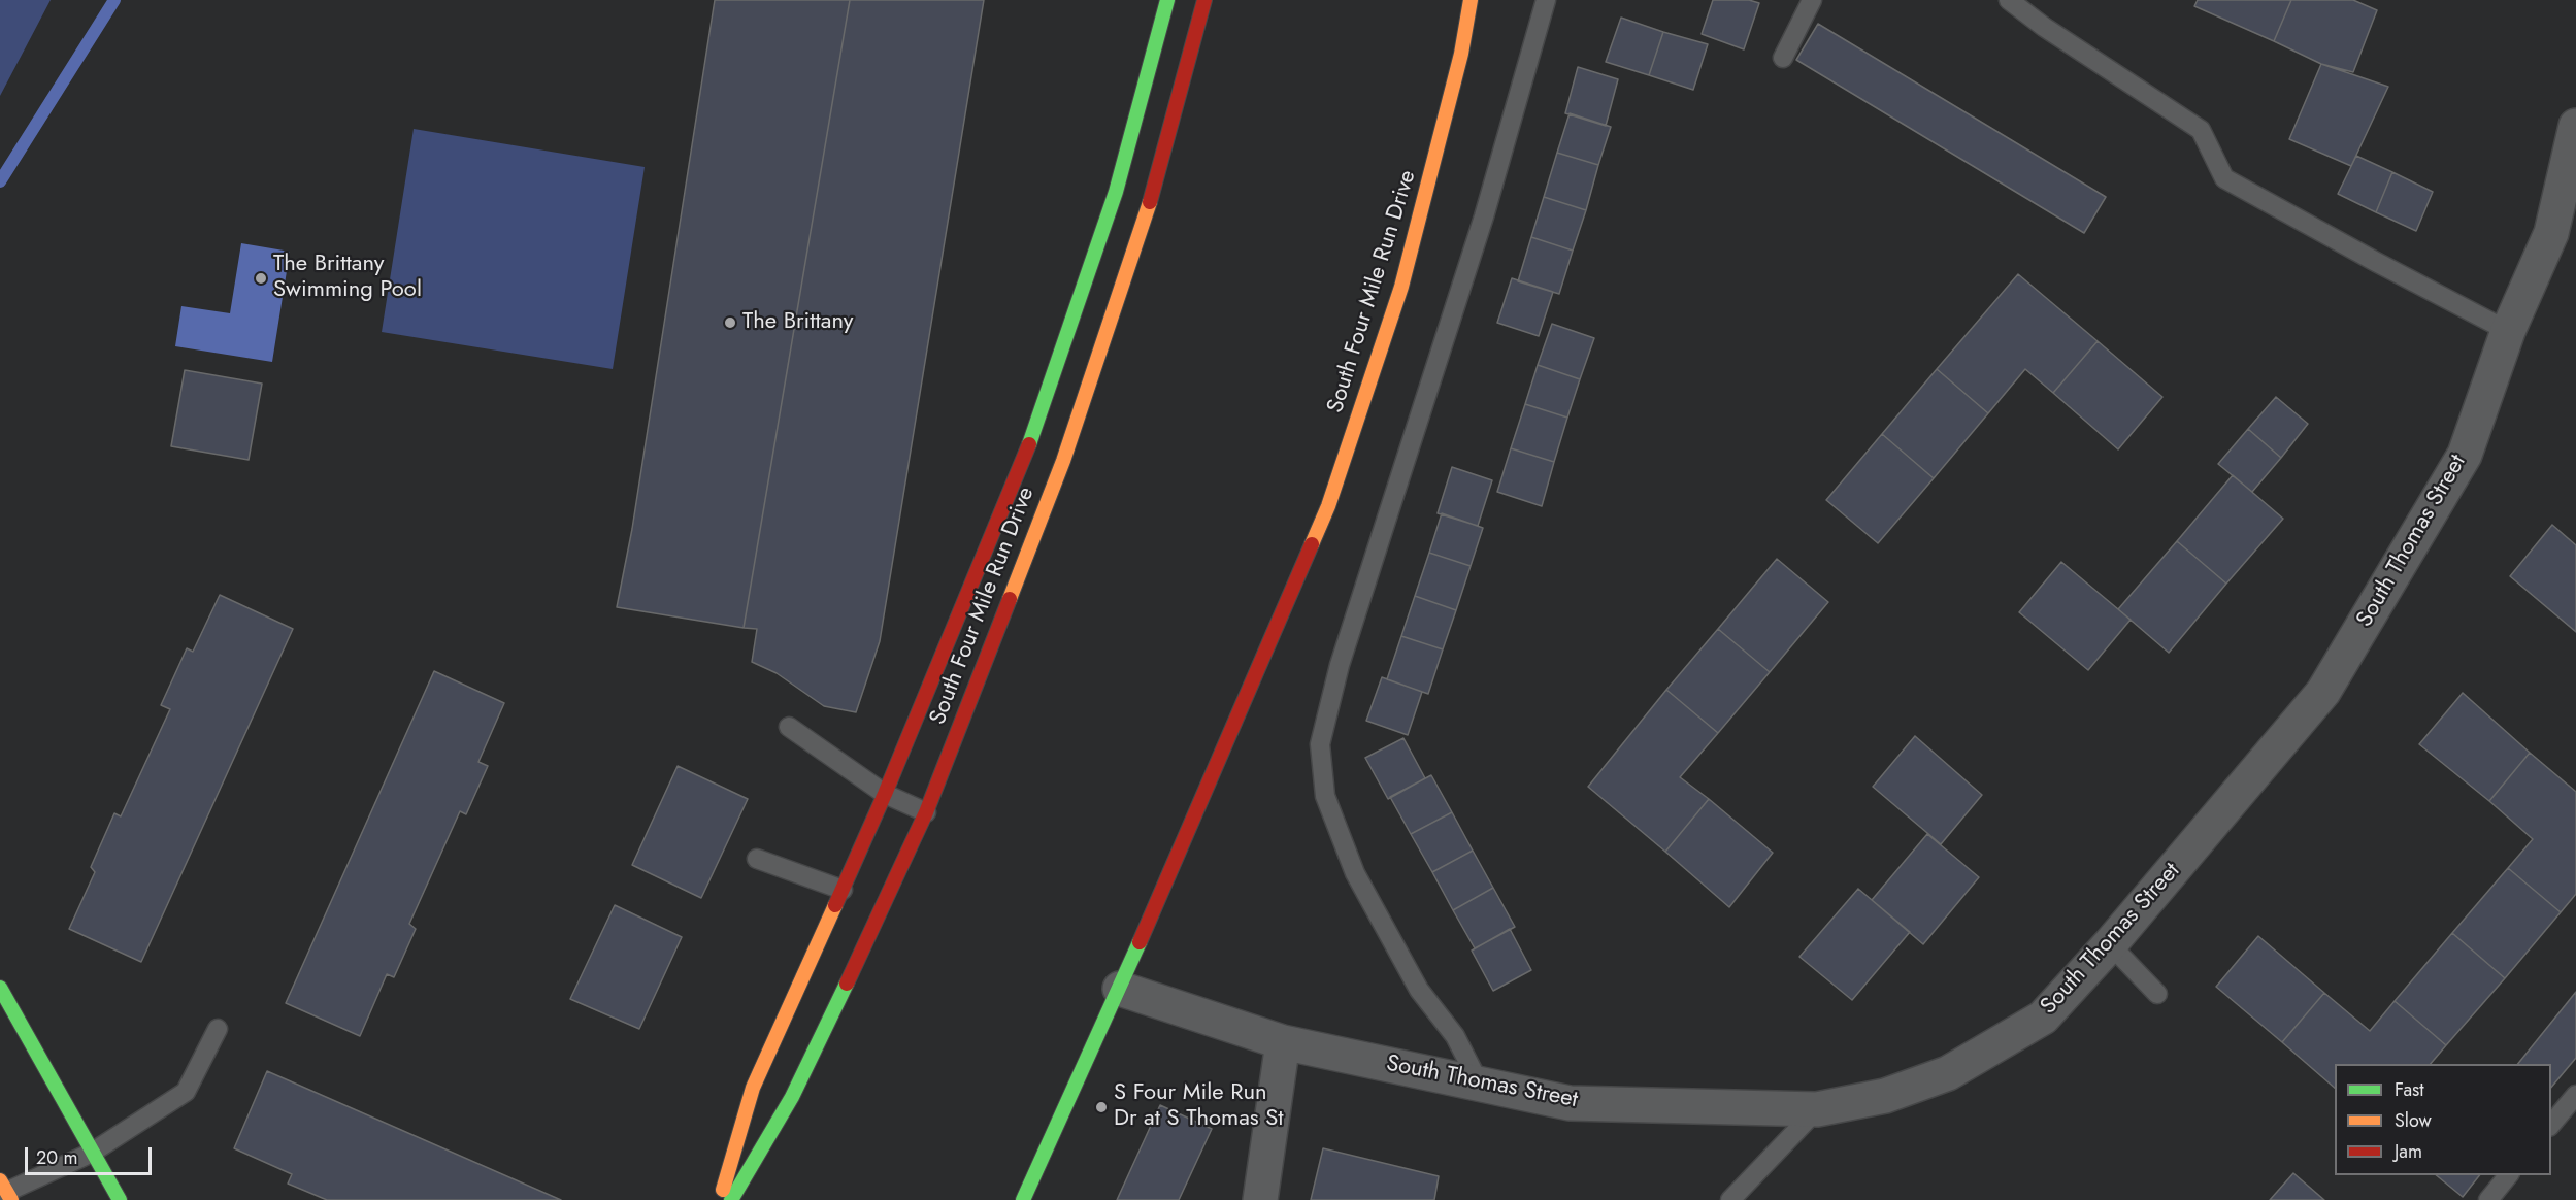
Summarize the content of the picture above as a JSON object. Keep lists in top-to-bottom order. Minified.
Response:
{"streets":{"main road":["South Four Mile Run Drive"],"street":["South Thomas Street"]},"crossings":[["South Four Mile Run Drive","South Thomas Street"]],"places":["The Brittany Swimming Pool","The Brittany","S Four Mile Run Dr at S Thomas St"],"legend":["Fast","Slow","Jam"],"scale_bar":"20 m"}
